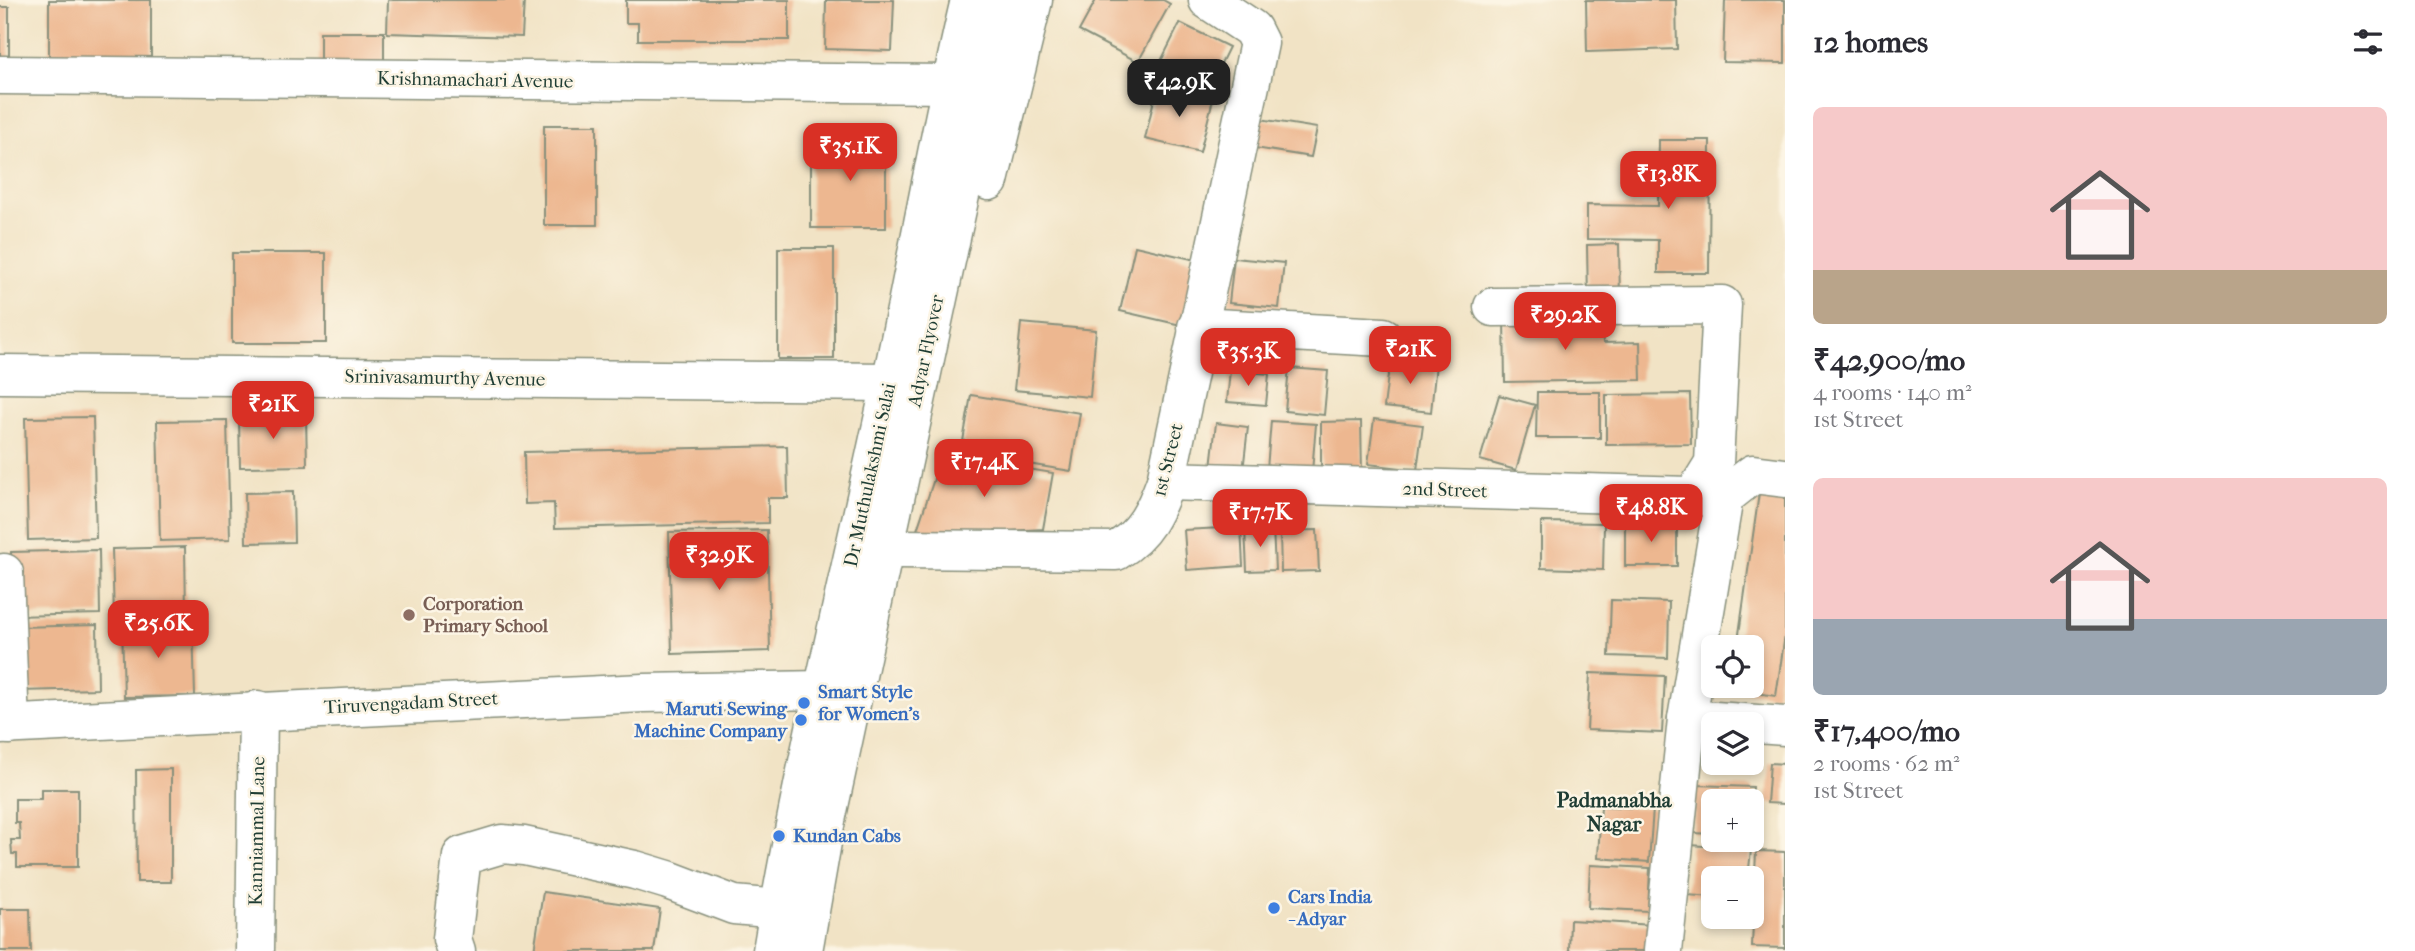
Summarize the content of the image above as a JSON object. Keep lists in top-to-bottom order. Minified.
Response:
{"streets":{"street":["Krishnamachari Avenue","Adyar Flyover","Srinivasamurthy Avenue","1st Street","Dr Muthulakshmi Salai","2nd Street","Tiruvengadam Street","Kanniammal Lane"]},"crossings":[["Krishnamachari Avenue","Dr Muthulakshmi Salai"],["Srinivasamurthy Avenue","Dr Muthulakshmi Salai"],["1st Street","2nd Street"],["Dr Muthulakshmi Salai","Tiruvengadam Street"],["Tiruvengadam Street","Kanniammal Lane"]],"districts":["Padmanabha Nagar"],"places":["Corporation Primary School","Smart Style for Women's","Maruti Sewing Machine Company","Kundan Cabs","Cars India - Adyar"],"page":{"heading":"12 homes","price":["₹42.9K","₹35.1K","₹13.8K","₹29.2K","₹21K","₹35.3K","₹21K","₹17.4K","₹48.8K","₹17.7K","₹32.9K","₹25.6K"],"list":[{"name":"₹42,900/mo","note":"4 rooms · 140 m² · 1st Street"},{"name":"₹17,400/mo","note":"2 rooms · 62 m² · 1st Street"}],"map_buttons":["+","−"]}}
